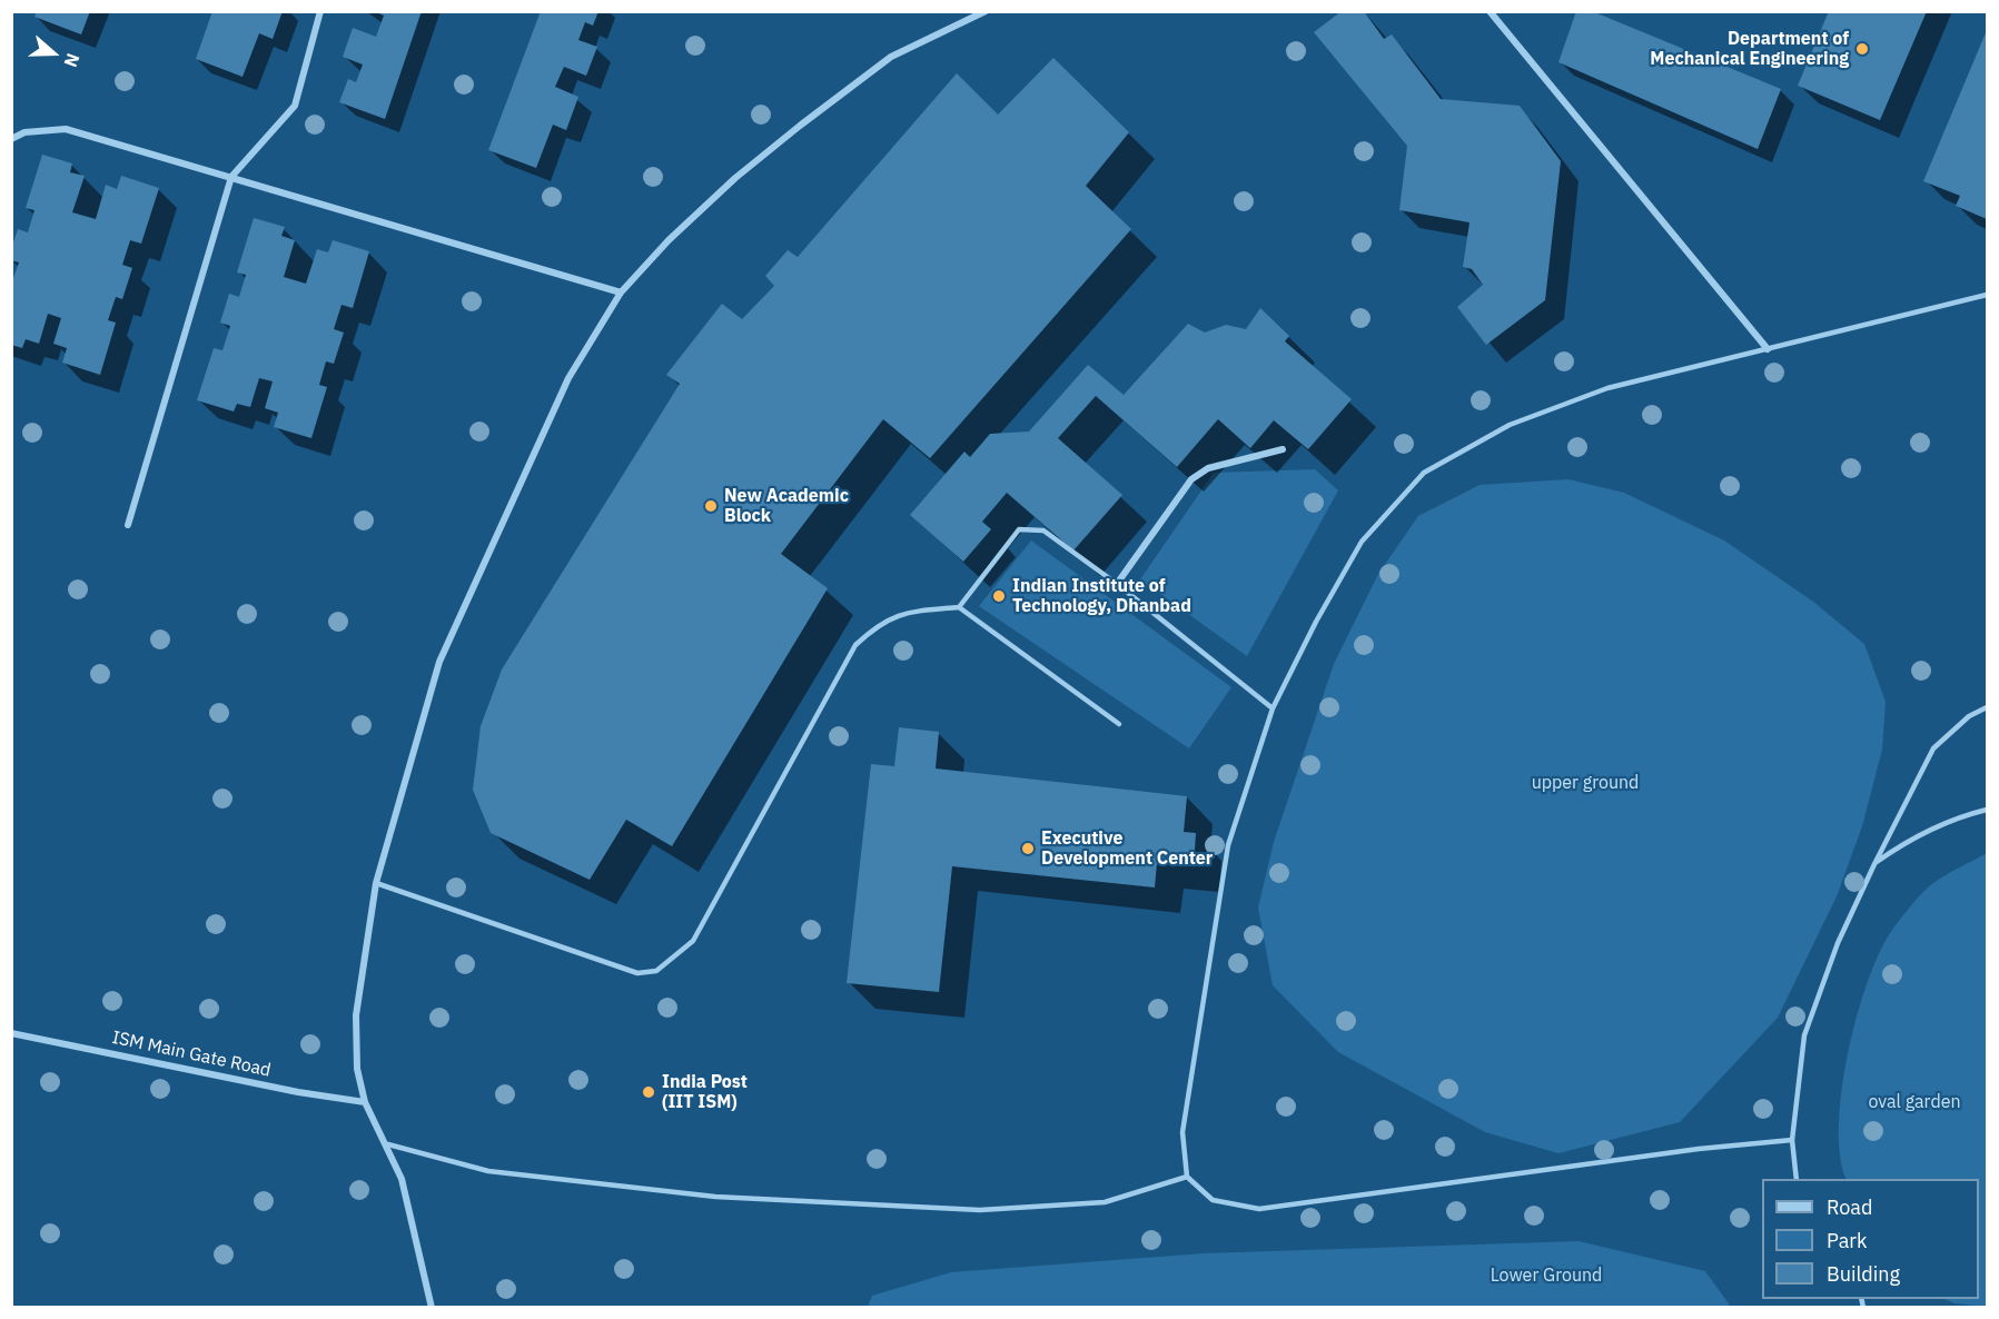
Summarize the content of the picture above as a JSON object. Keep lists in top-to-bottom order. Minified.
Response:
{"streets":{"street":["ISM Main Gate Road"]},"parks":["upper ground","oval garden","Lower Ground"],"places":["Department of Mechanical Engineering","New Academic Block","Indian Institute of Technology, Dhanbad","Executive Development Center","India Post (IIT ISM)"],"legend":["Road","Park","Building"],"north":"right"}
